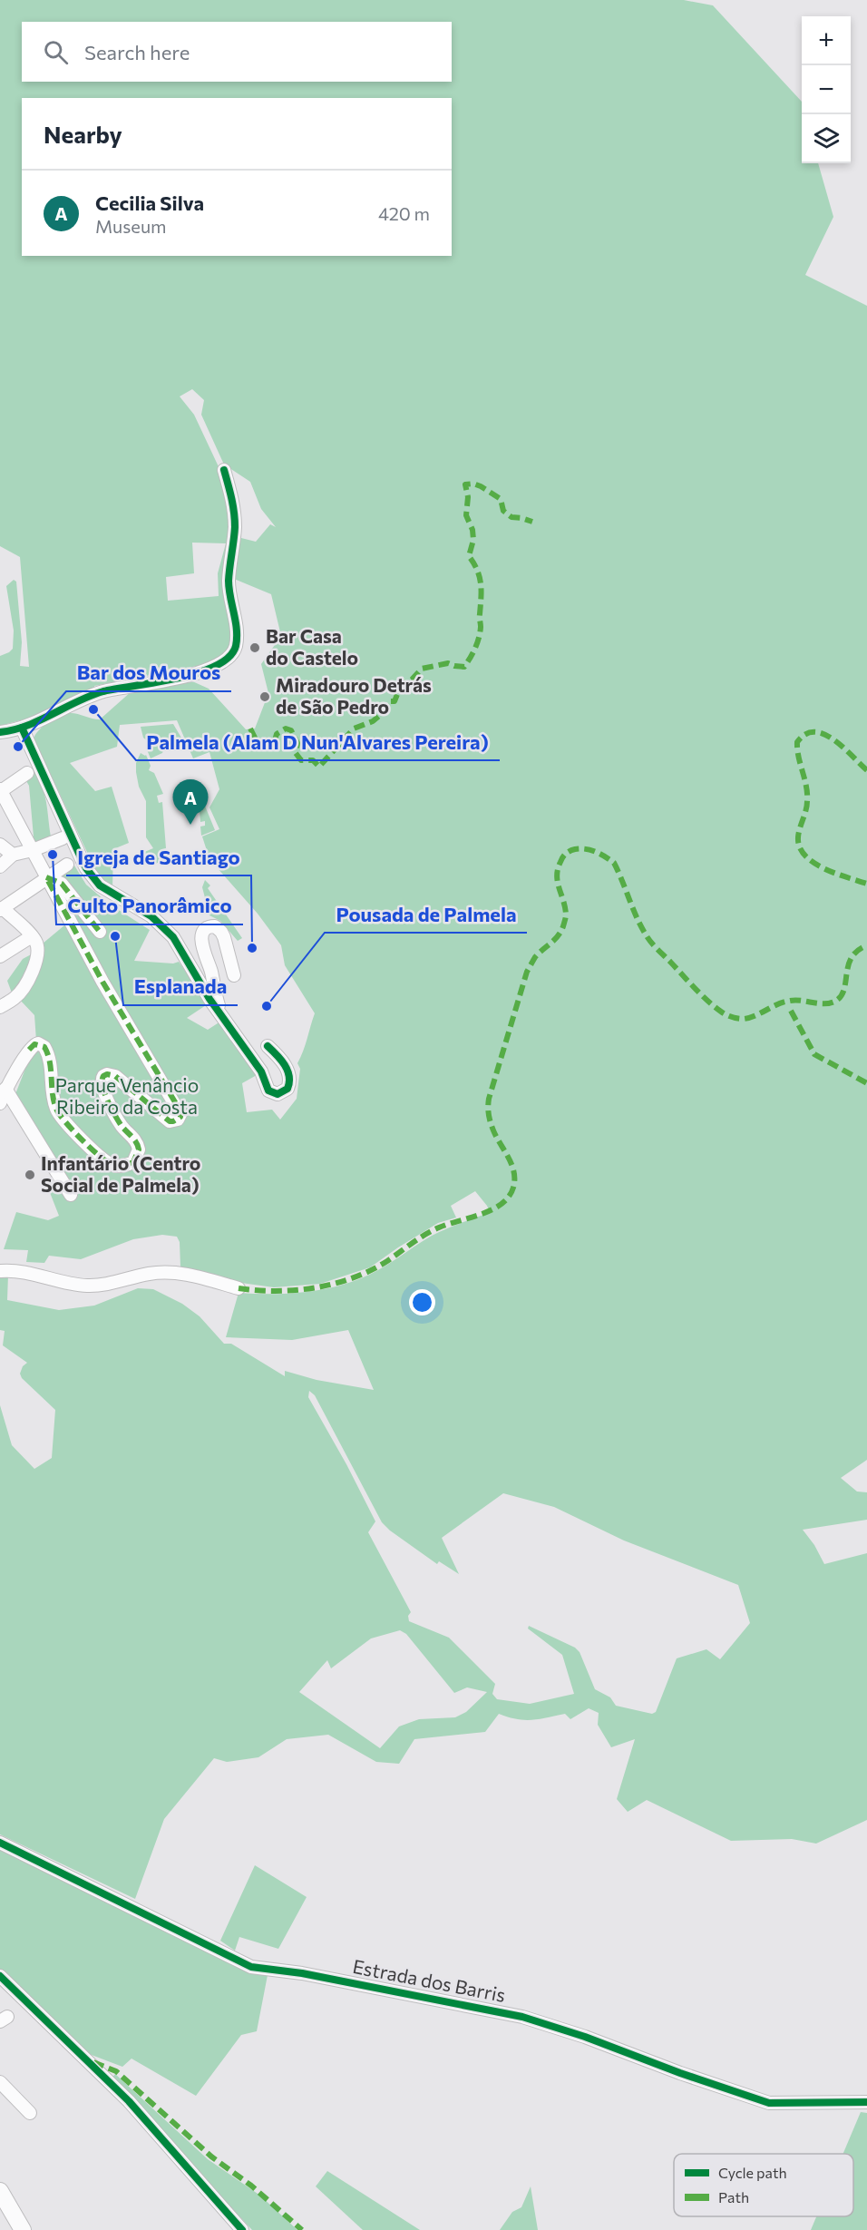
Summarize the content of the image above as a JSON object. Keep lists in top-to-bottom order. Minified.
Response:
{"streets":{"street":["Estrada dos Barris"]},"parks":["Parque Venâncio Ribeiro da Costa"],"places":["Bar Casa do Castelo","Miradouro Detrás de São Pedro","Palmela (Alam D Nun'Alvares Pereira)","Bar dos Mouros","Culto Panorâmico","Esplanada","Igreja de Santiago","Pousada de Palmela","Infantário (Centro Social de Palmela)"],"legend":["Cycle path","Path"],"page":{"map_buttons":["+","−"],"search":"Search here","heading":"Nearby","list":[{"mark":"A","name":"Cecilia Silva","note":"Museum","value":"420 m"}],"pins":"A"}}
